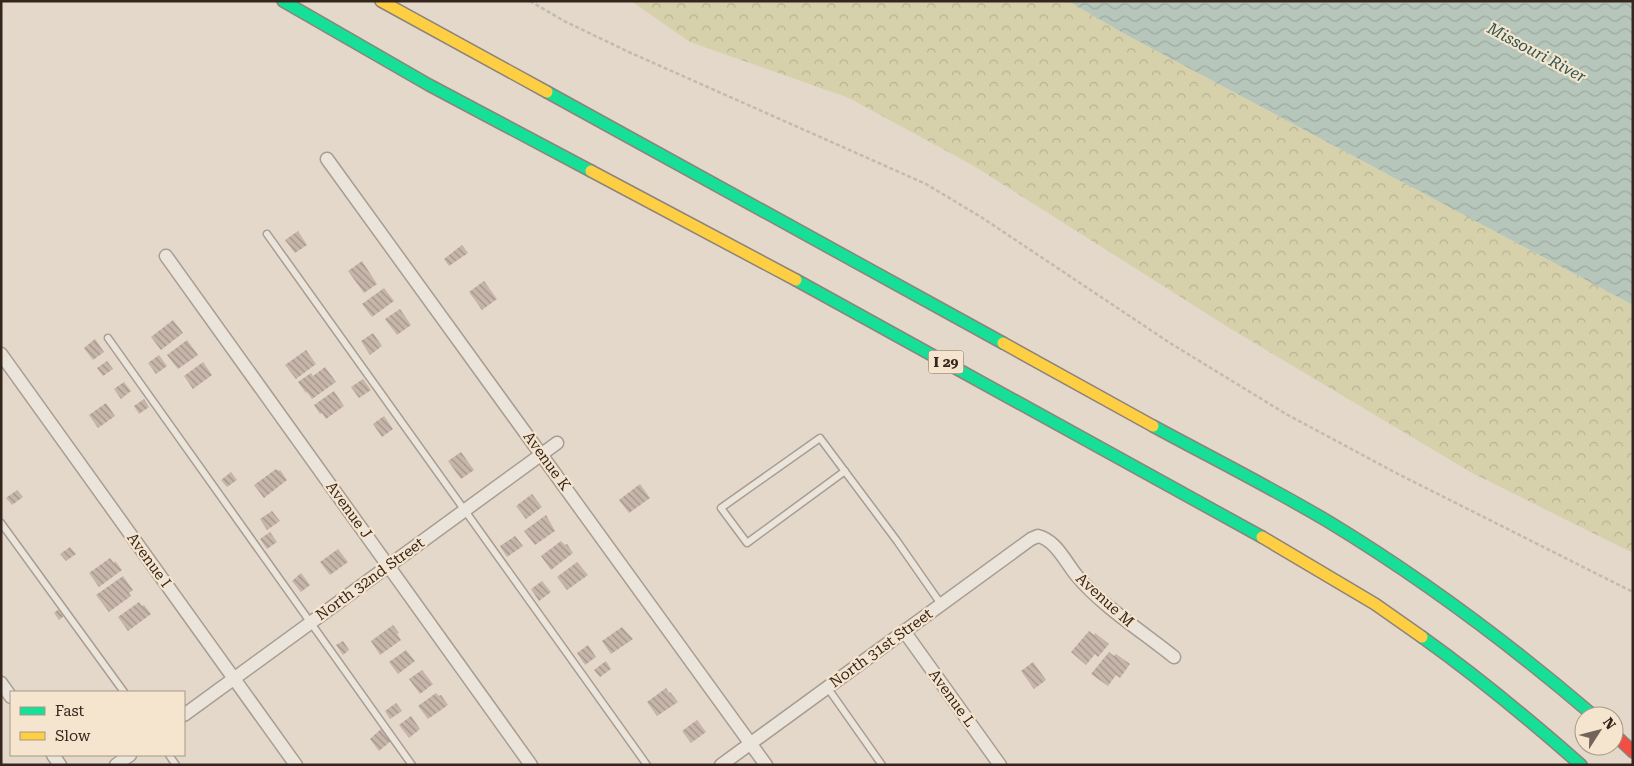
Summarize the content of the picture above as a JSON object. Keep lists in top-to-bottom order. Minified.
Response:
{"streets":{"highway":["I 29"],"street":["Avenue K","Avenue J","Avenue I","North 32nd Street","Avenue M","North 31st Street","Avenue L"]},"crossings":[["Avenue K","North 32nd Street"],["Avenue K","North 31st Street"],["Avenue J","North 32nd Street"],["Avenue I","North 32nd Street"],["Avenue M","North 31st Street"],["North 31st Street","Avenue L"]],"water":["Missouri River"],"legend":["Fast","Slow"],"north":"top right"}
